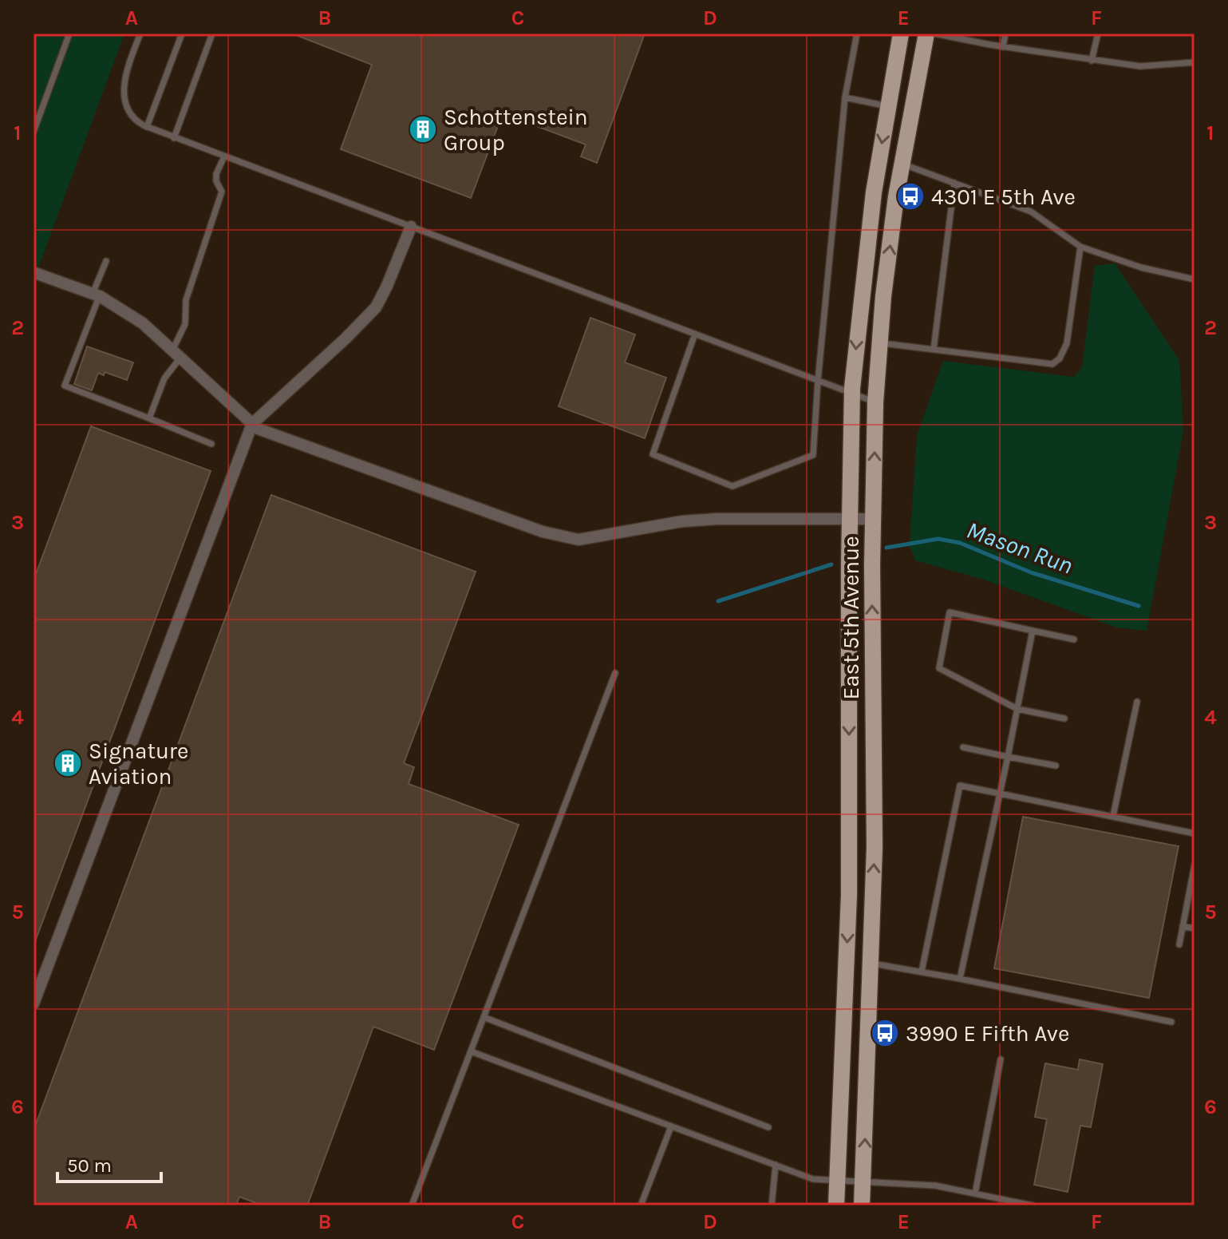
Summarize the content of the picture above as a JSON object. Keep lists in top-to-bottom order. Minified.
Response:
{"streets":{"main road":["East 5th Avenue"]},"water":["Mason Run"],"places":{"building":["Schottenstein Group","Signature Aviation"],"bus stop":["4301 E 5th Ave","3990 E Fifth Ave"]},"scale_bar":"50 m","grid":{"columns":["A","B","C","D","E","F"],"rows":["1","2","3","4","5","6"]}}
